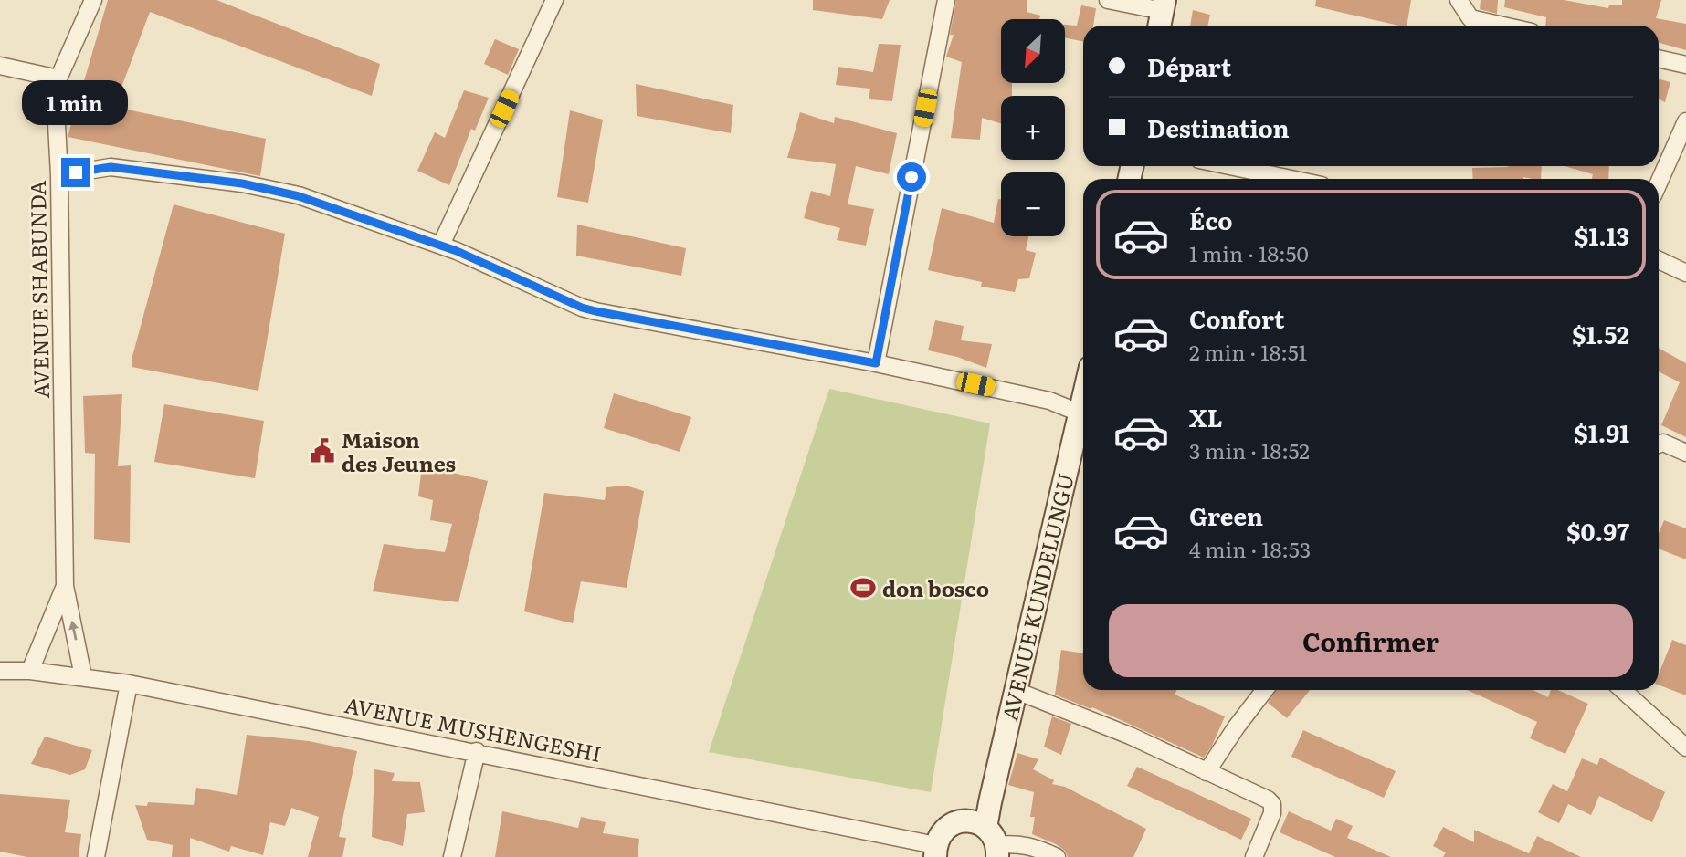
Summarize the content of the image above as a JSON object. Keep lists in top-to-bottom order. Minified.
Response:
{"streets":{"street":["AVENUE SHABUNDA","AVENUE KUNDELUNGU","AVENUE MUSHENGESHI"]},"places":{"public building":["Maison des Jeunes"],"sports":["don bosco"]},"north":"bottom left","page":{"map_buttons":["+","−"],"banner":["Départ","Destination"],"bubble":"1 min","list":[{"name":"Éco","note":"1 min · 18:50","value":"$1.13"},{"name":"Confort","note":"2 min · 18:51","value":"$1.52"},{"name":"XL","note":"3 min · 18:52","value":"$1.91"},{"name":"Green","note":"4 min · 18:53","value":"$0.97"}],"buttons":"Confirmer"}}
